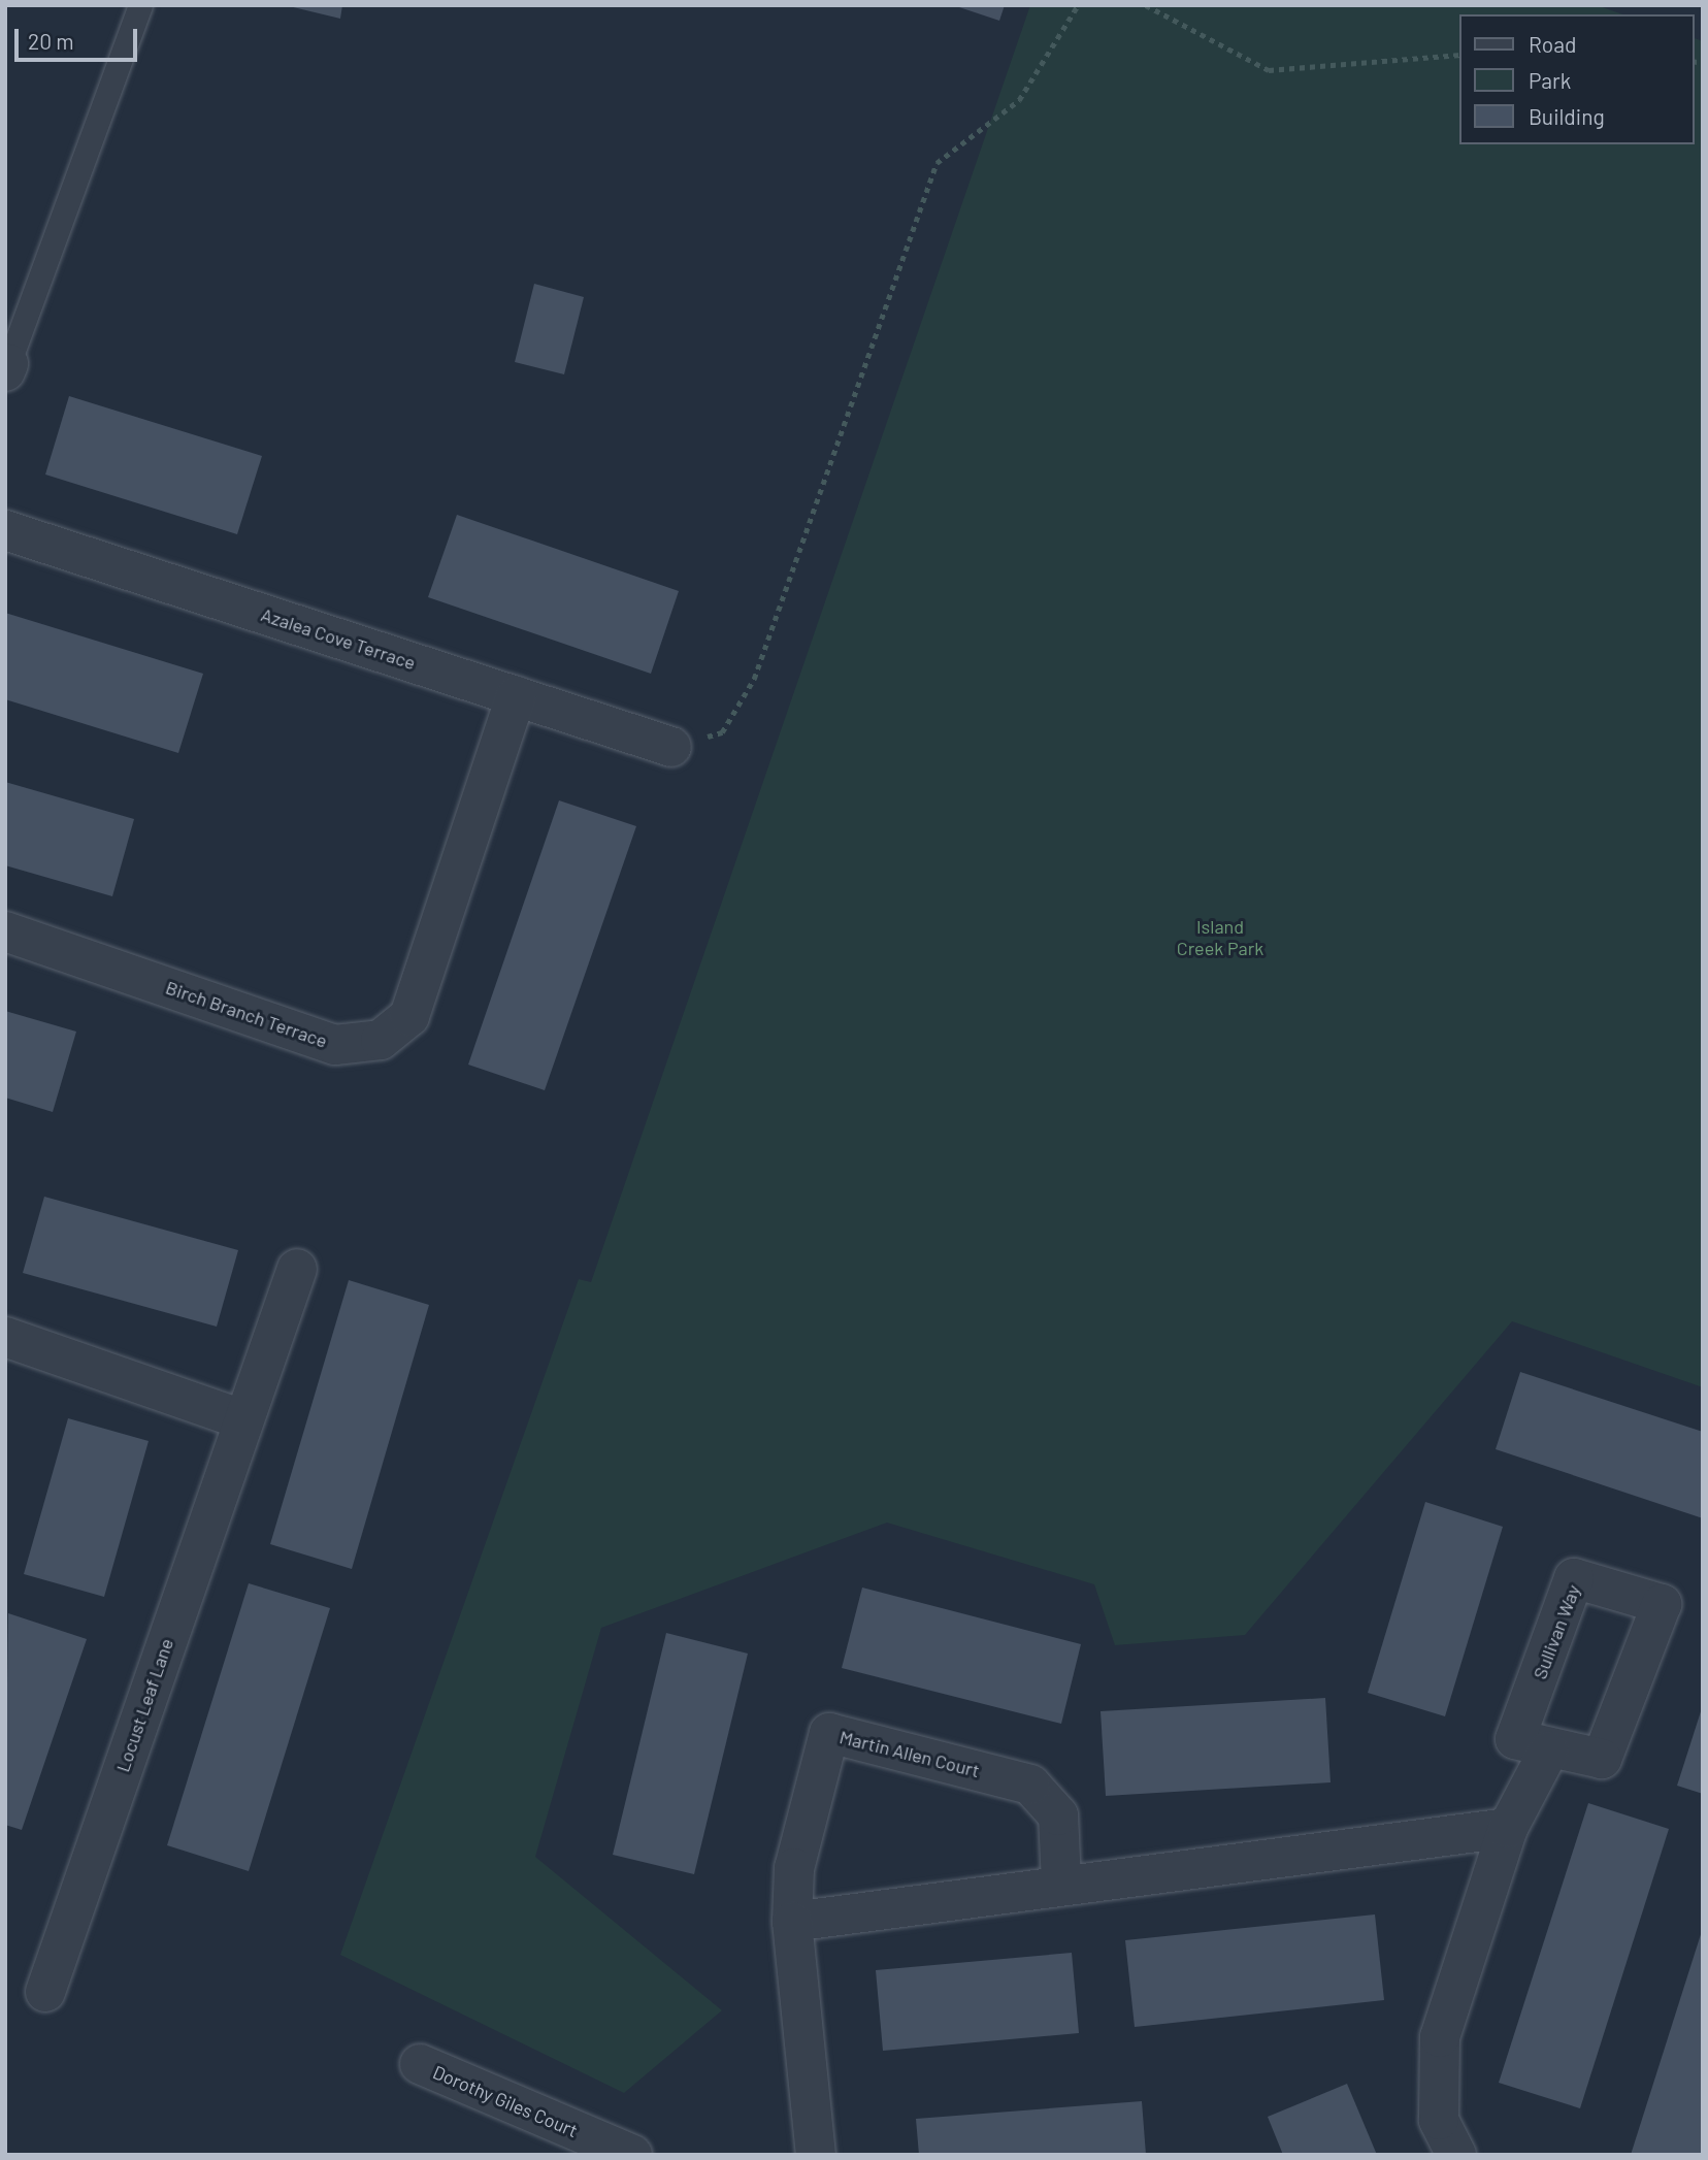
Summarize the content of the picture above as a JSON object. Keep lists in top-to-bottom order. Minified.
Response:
{"streets":{"street":["Azalea Cove Terrace","Birch Branch Terrace","Sullivan Way","Locust Leaf Lane","Martin Allen Court","Dorothy Giles Court"]},"crossings":[["Azalea Cove Terrace","Birch Branch Terrace"]],"parks":["Island Creek Park"],"legend":["Road","Park","Building"],"scale_bar":"20 m"}
